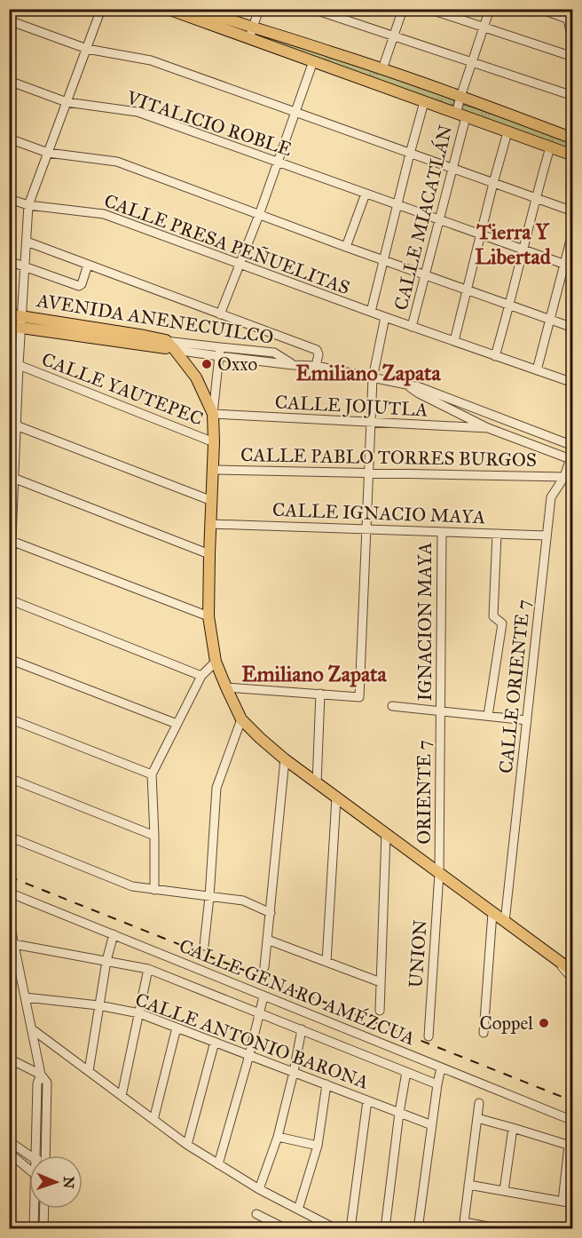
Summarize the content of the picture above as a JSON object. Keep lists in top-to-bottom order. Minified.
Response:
{"streets":{"main road":["AVENIDA ANENECUILCO"],"street":["VITALICIO ROBLE","CALLE MIACATLÁN","CALLE PRESA PEÑUELITAS","CALLE YAUTEPEC","CALLE JOJUTLA","CALLE PABLO TORRES BURGOS","CALLE IGNACIO MAYA","IGNACION MAYA","CALLE ORIENTE 7","ORIENTE 7","UNION","CALLE GENARO AMÉZCUA","CALLE ANTONIO BARONA"]},"crossings":[["VITALICIO ROBLE","CALLE MIACATLÁN"],["CALLE MIACATLÁN","CALLE PRESA PEÑUELITAS"],["AVENIDA ANENECUILCO","CALLE JOJUTLA"],["AVENIDA ANENECUILCO","CALLE ORIENTE 7"],["CALLE PABLO TORRES BURGOS","CALLE ORIENTE 7"],["CALLE IGNACIO MAYA","IGNACION MAYA"],["CALLE IGNACIO MAYA","CALLE ORIENTE 7"],["IGNACION MAYA","ORIENTE 7"],["ORIENTE 7","UNION"]],"districts":["Tierra Y Libertad","Emiliano Zapata","Emiliano Zapata"],"places":["Oxxo","Coppel"],"north":"right"}
